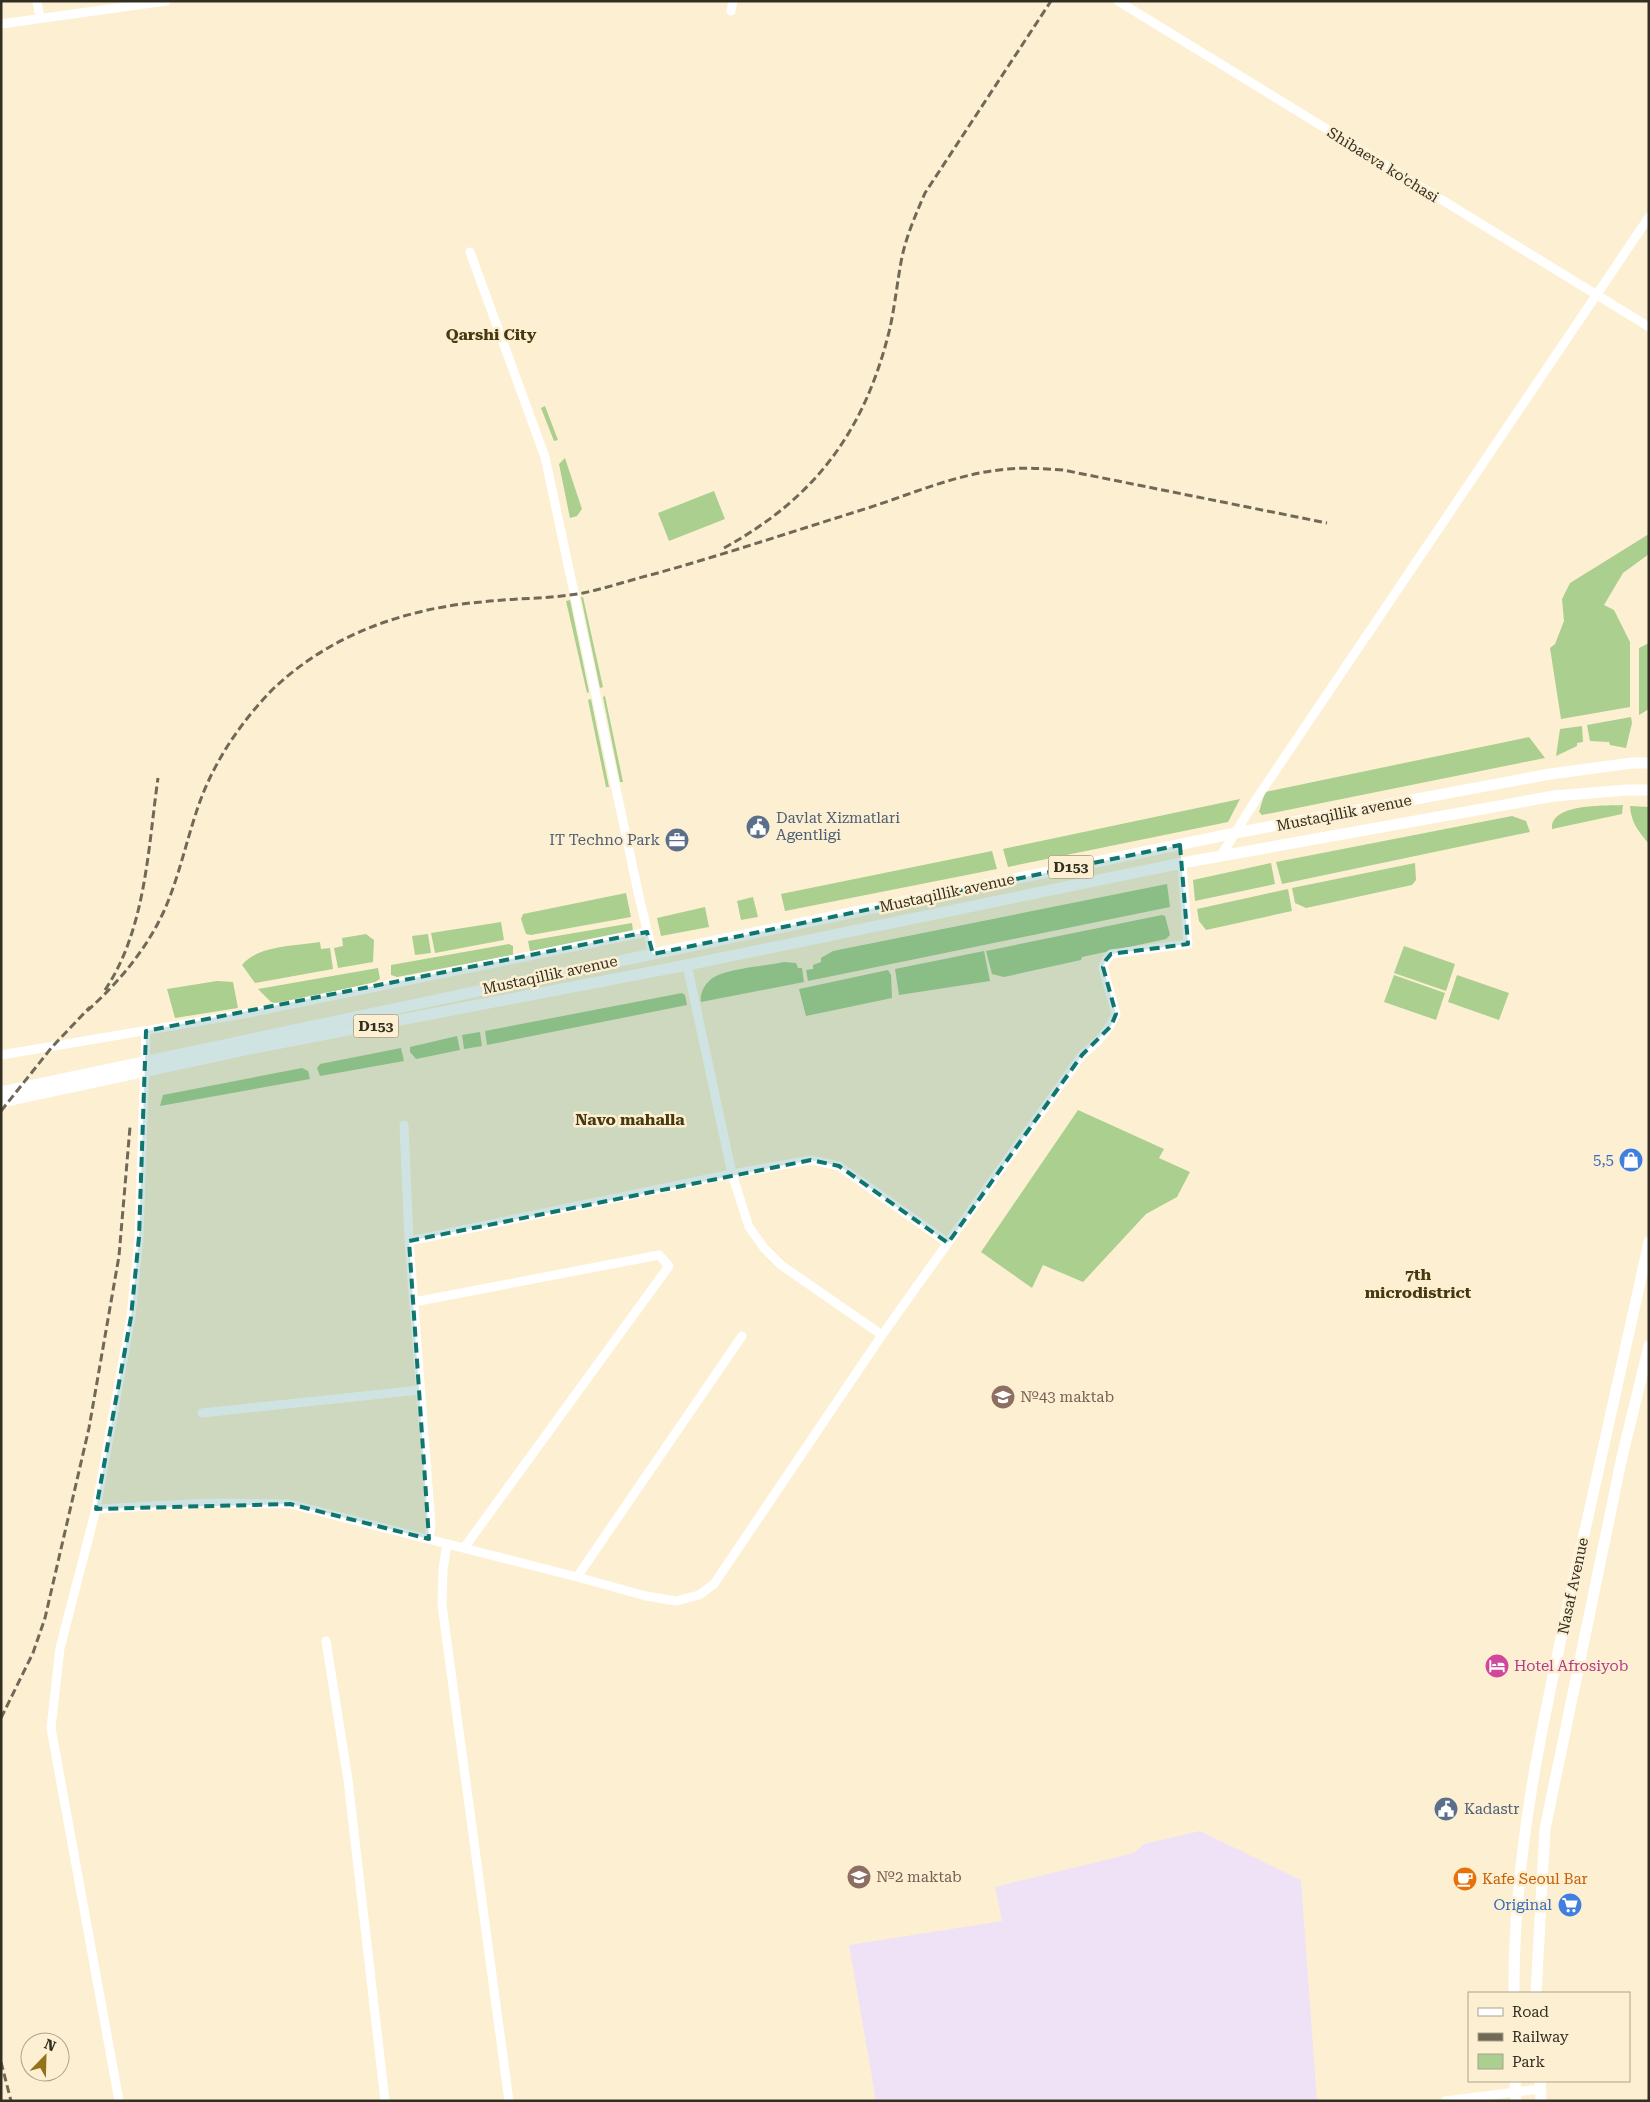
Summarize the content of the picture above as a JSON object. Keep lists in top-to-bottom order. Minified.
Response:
{"streets":{"main road":["Mustaqillik avenue","D153","Nasaf Avenue"],"street":["Shibaeva ko'chasi"]},"crossings":[["Mustaqillik avenue","D153"]],"districts":["Qarshi City","Navo mahalla","7th microdistrict"],"places":{"public building":["Davlat Xizmatlari Agentligi","Kadastr"],"office":["IT Techno Park"],"shop":["5,5"],"school or university":["№43 maktab","№2 maktab"],"hotel":["Hotel Afrosiyob"],"cafe":["Kafe Seoul Bar"],"supermarket":["Original"]},"legend":["Road","Railway","Park"],"north":"top right"}
